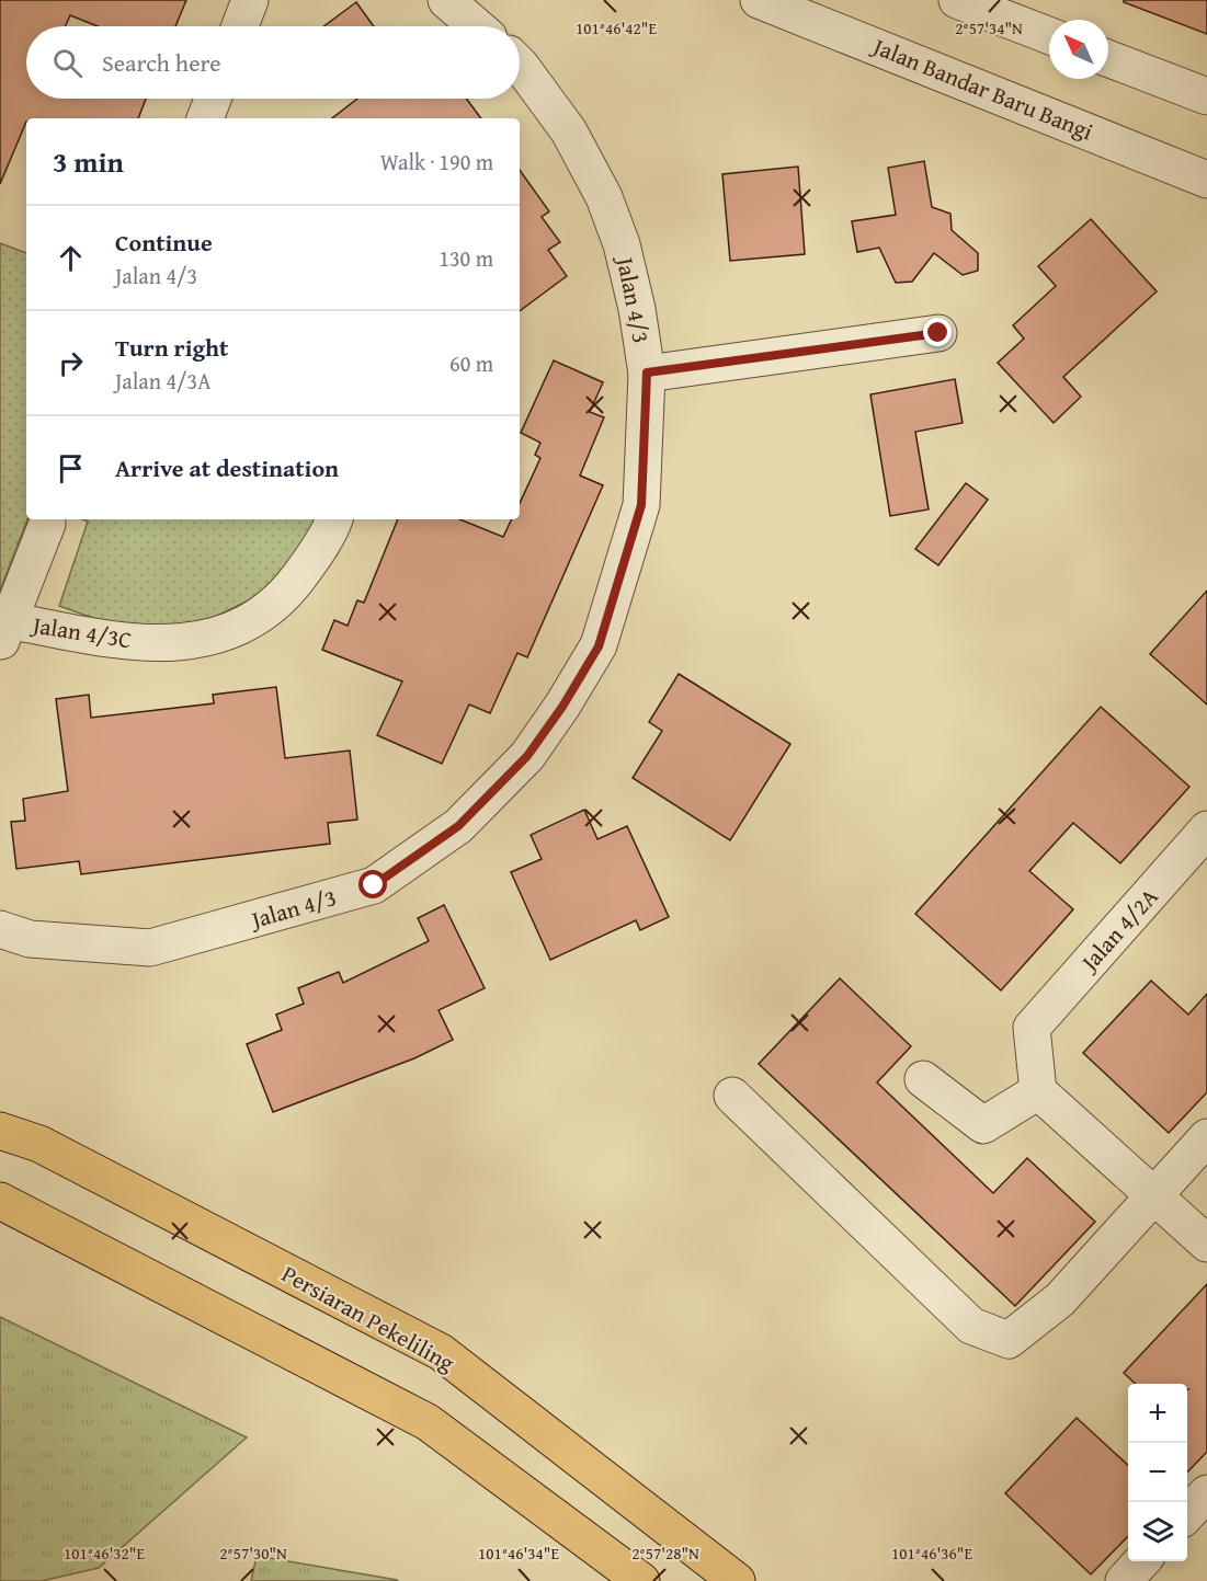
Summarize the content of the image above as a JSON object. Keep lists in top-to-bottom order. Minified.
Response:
{"streets":{"main road":["Persiaran Pekeliling"],"street":["Jalan Bandar Baru Bangi","Jalan 4/3","Jalan 4/3C","Jalan 4/2A"]},"north":"top left","page":{"search":"Search here","heading":["3 min","Walk · 190 m"],"list":[["Continue","Jalan 4/3","130 m"],["Turn right","Jalan 4/3A","60 m"],"Arrive at destination"],"map_buttons":["+","−"]},"coordinates":["101°46'42\"E","2°57'34\"N","101°46'32\"E","2°57'30\"N","2°57'28\"N","101°46'34\"E","101°46'36\"E"]}
